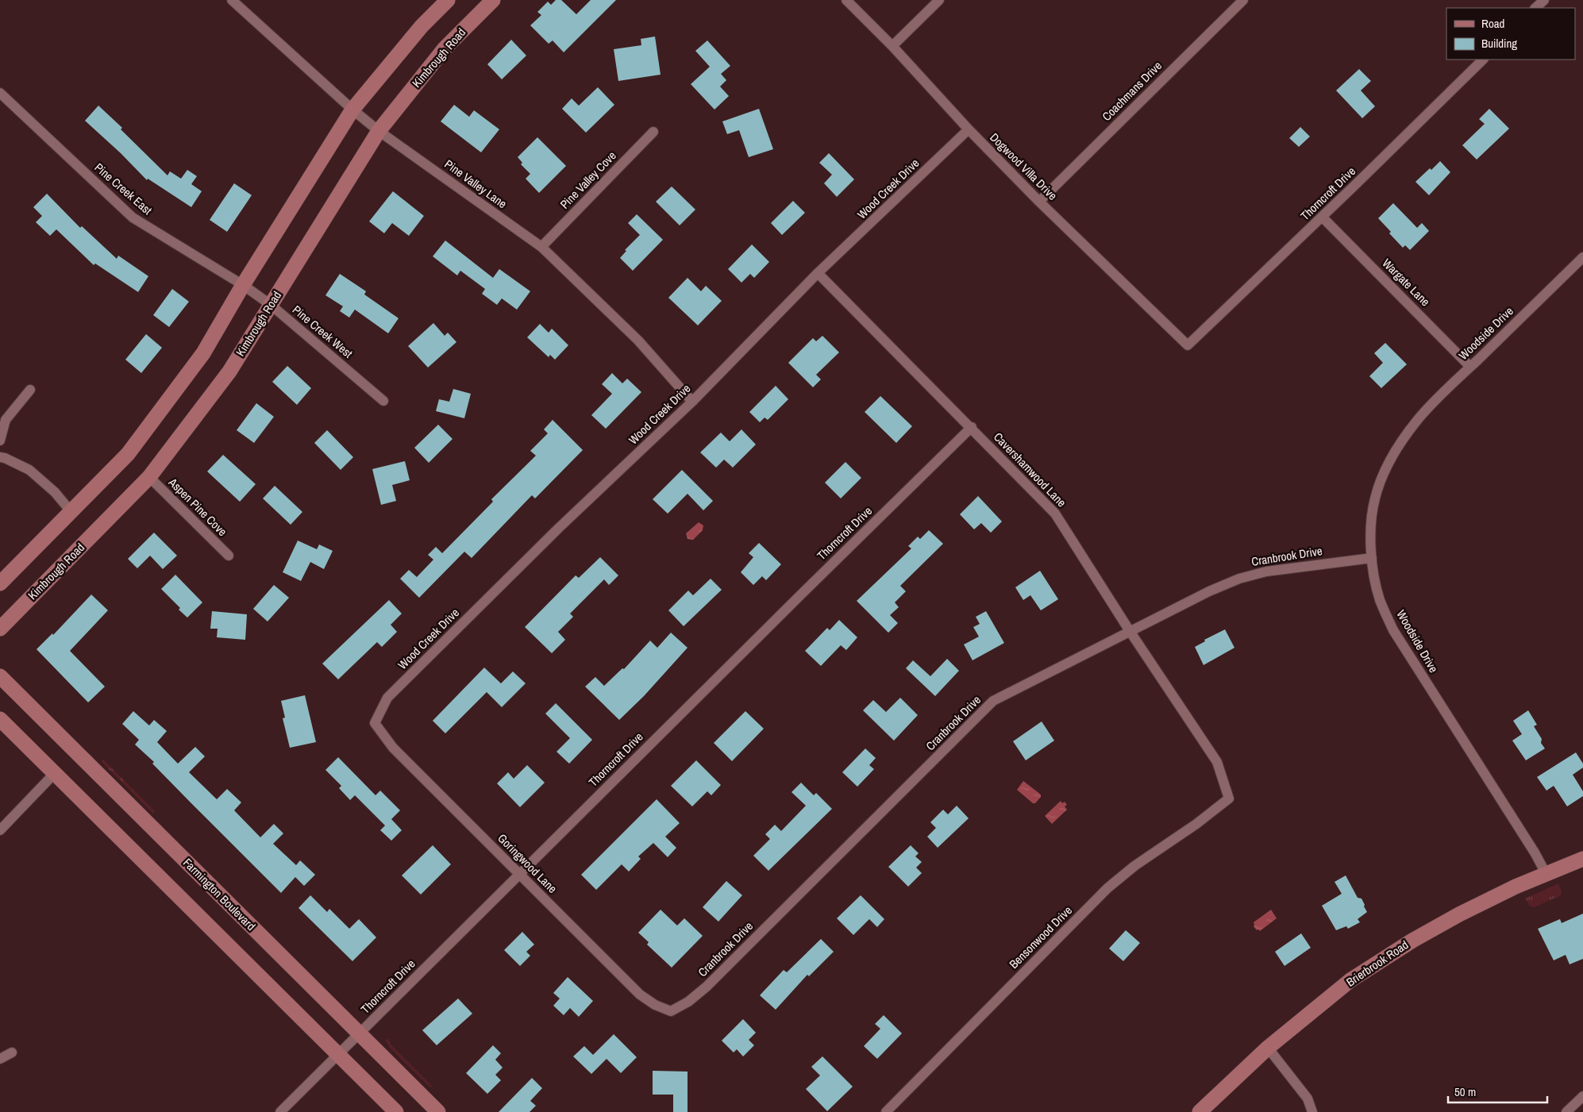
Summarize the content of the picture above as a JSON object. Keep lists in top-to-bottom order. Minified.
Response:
{"streets":{"street":["Kimbrough Road","Coachmans Drive","Dogwood Villa Drive","Pine Valley Cove","Pine Valley Lane","Pine Creek East","Wood Creek Drive","Thorncroft Drive","Wargate Lane","Pine Creek West","Woodside Drive","Cavershamwood Lane","Aspen Pine Cove","Cranbrook Drive","Goringwood Lane","Farmington Boulevard","Bensonwood Drive","Brierbrook Road"]},"crossings":[["Kimbrough Road","Pine Valley Lane"],["Kimbrough Road","Pine Creek West"],["Kimbrough Road","Aspen Pine Cove"],["Coachmans Drive","Dogwood Villa Drive"],["Dogwood Villa Drive","Wood Creek Drive"],["Dogwood Villa Drive","Thorncroft Drive"],["Pine Valley Cove","Pine Valley Lane"],["Pine Valley Lane","Wood Creek Drive"],["Pine Creek East","Pine Creek West"],["Wood Creek Drive","Cavershamwood Lane"],["Wood Creek Drive","Goringwood Lane"],["Thorncroft Drive","Wargate Lane"],["Thorncroft Drive","Cavershamwood Lane"],["Thorncroft Drive","Goringwood Lane"],["Thorncroft Drive","Farmington Boulevard"],["Wargate Lane","Woodside Drive"],["Woodside Drive","Cranbrook Drive"],["Woodside Drive","Brierbrook Road"],["Cavershamwood Lane","Cranbrook Drive"],["Cavershamwood Lane","Bensonwood Drive"],["Cranbrook Drive","Goringwood Lane"]],"legend":["Road","Building"],"scale_bar":"50 m"}
